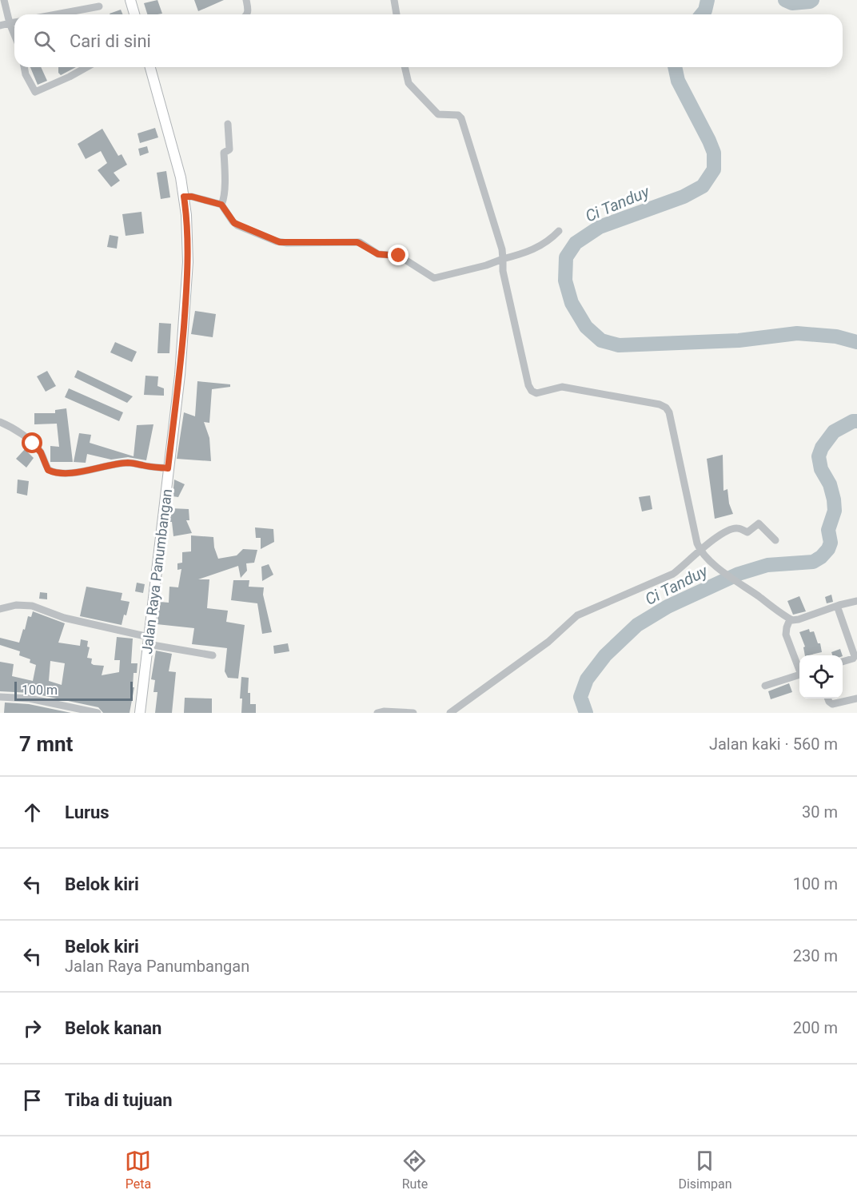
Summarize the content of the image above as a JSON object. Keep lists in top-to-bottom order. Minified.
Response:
{"streets":{"main road":["Jalan Raya Panumbangan"]},"water":["Ci Tanduy"],"scale_bar":"100 m","page":{"search":"Cari di sini","scale":"100 m","heading":["7 mnt","Jalan kaki · 560 m"],"list":[["Lurus","30 m"],["Belok kiri","100 m"],["Belok kiri","Jalan Raya Panumbangan","230 m"],["Belok kanan","200 m"],"Tiba di tujuan"],"nav":["Peta","Rute","Disimpan"]}}
